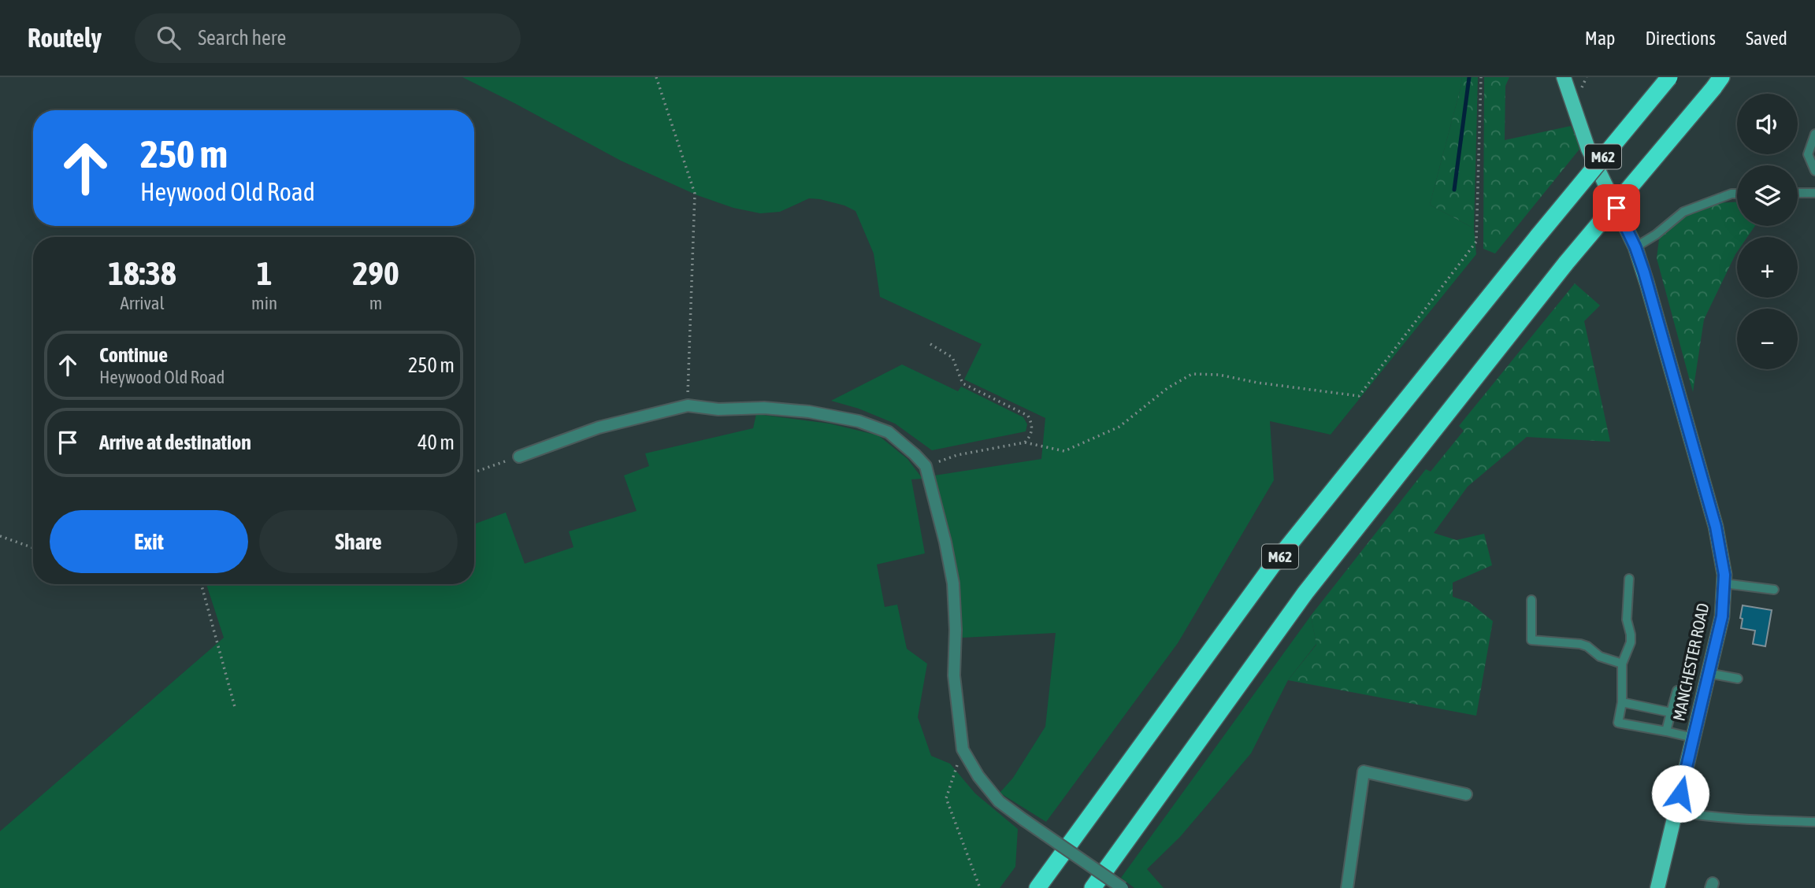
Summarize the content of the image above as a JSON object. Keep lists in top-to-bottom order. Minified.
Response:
{"streets":{"highway":["M62"],"main road":["MANCHESTER ROAD"]},"page":{"header":"Routely","search":"Search here","nav":["Map","Directions","Saved"],"map_buttons":["+","−"],"turn":["250 m","Heywood Old Road"],"eta":["18:38","Arrival","1","min","290","m"],"list":[{"name":"Continue","note":"Heywood Old Road","value":"250 m"},{"name":"Arrive at destination","value":"40 m"}],"buttons":["Exit","Share"]}}
